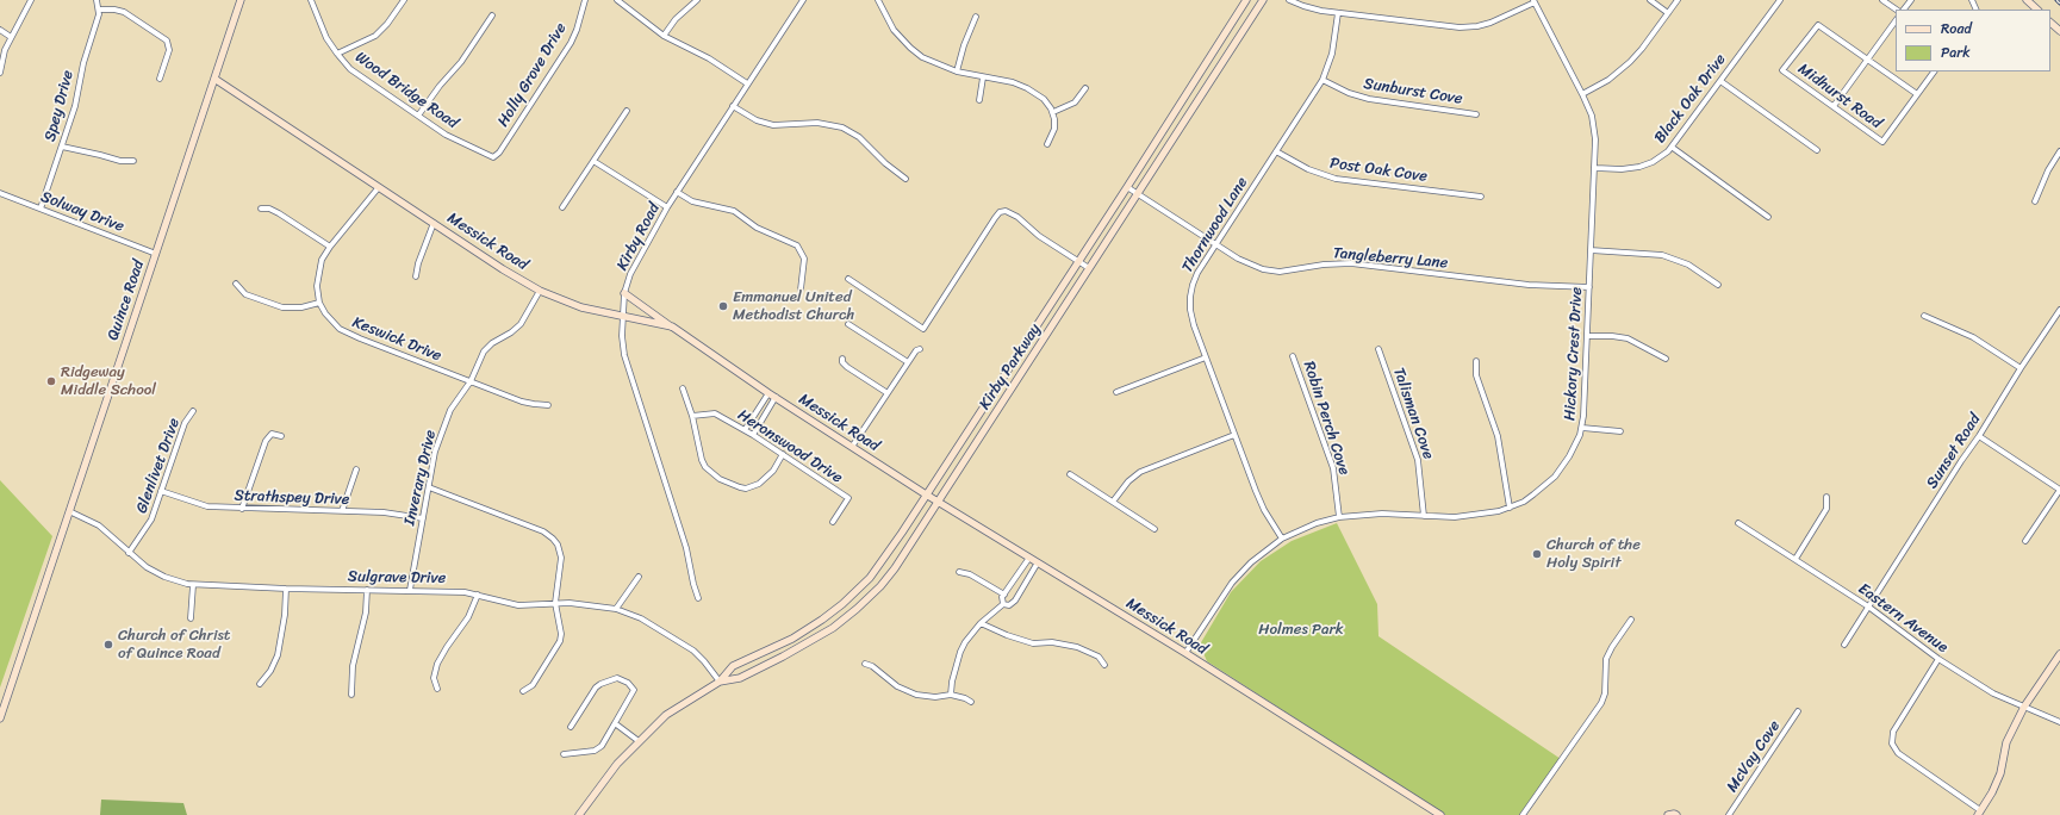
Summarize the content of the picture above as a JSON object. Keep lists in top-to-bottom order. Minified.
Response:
{"streets":{"main road":["Messick Road","Quince Road","Kirby Parkway"],"street":["Holly Grove Drive","Wood Bridge Road","Sunburst Cove","Midhurst Road","Black Oak Drive","Spey Drive","Post Oak Cove","Solway Drive","Thornwood Lane","Kirby Road","Tangleberry Lane","Keswick Drive","Hickory Crest Drive","Talisman Cove","Robin Perch Cove","Heronswood Drive","Sunset Road","Glenlivet Drive","Inverary Drive","Strathspey Drive","Sulgrave Drive","Eastern Avenue","McVay Cove"]},"crossings":[["Holly Grove Drive","Wood Bridge Road"],["Sunburst Cove","Thornwood Lane"],["Black Oak Drive","Hickory Crest Drive"],["Spey Drive","Solway Drive"],["Post Oak Cove","Thornwood Lane"],["Solway Drive","Quince Road"],["Thornwood Lane","Tangleberry Lane"],["Thornwood Lane","Hickory Crest Drive"],["Kirby Road","Messick Road"],["Messick Road","Quince Road"],["Messick Road","Keswick Drive"],["Messick Road","Hickory Crest Drive"],["Messick Road","Kirby Parkway"],["Messick Road","Inverary Drive"],["Tangleberry Lane","Hickory Crest Drive"],["Tangleberry Lane","Kirby Parkway"],["Quince Road","Sulgrave Drive"],["Keswick Drive","Inverary Drive"],["Hickory Crest Drive","Talisman Cove"],["Hickory Crest Drive","Robin Perch Cove"],["Kirby Parkway","Sulgrave Drive"],["Sunset Road","Eastern Avenue"],["Glenlivet Drive","Strathspey Drive"],["Glenlivet Drive","Sulgrave Drive"],["Inverary Drive","Strathspey Drive"],["Inverary Drive","Sulgrave Drive"]],"parks":["Holmes Park"],"places":["Emmanuel United Methodist Church","Ridgeway Middle School","Church of the Holy Spirit","Church of Christ of Quince Road"],"legend":["Road","Park"]}
